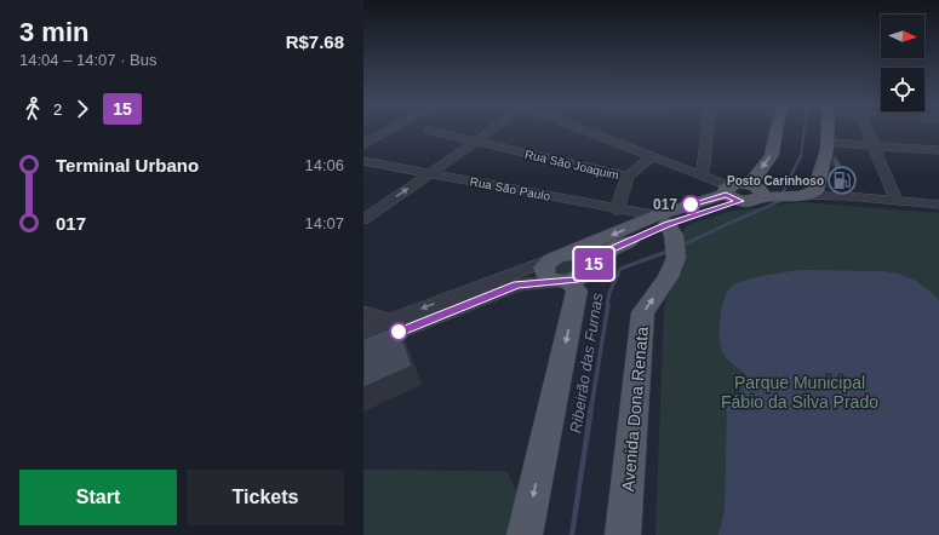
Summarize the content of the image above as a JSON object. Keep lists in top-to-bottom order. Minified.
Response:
{"streets":{"main road":["Avenida Dona Renata"],"street":["Rua São Joaquim","Rua São Paulo"]},"crossings":[["Rua São Paulo","Avenida Dona Renata"]],"water":["Ribeirão das Furnas"],"parks":["Parque Municipal Fábio da Silva Prado"],"places":{"fuel station":["Posto Carinhoso"],"other":["017"]},"lines":["bus line 15"],"north":"right","page":{"heading":["3 min","14:04 – 14:07 · Bus","R$7.68"],"on_map":"15","legs":["2","15"],"list":[{"name":"Terminal Urbano","value":"14:06"},{"name":"017","value":"14:07"}],"buttons":["Start","Tickets"]}}
